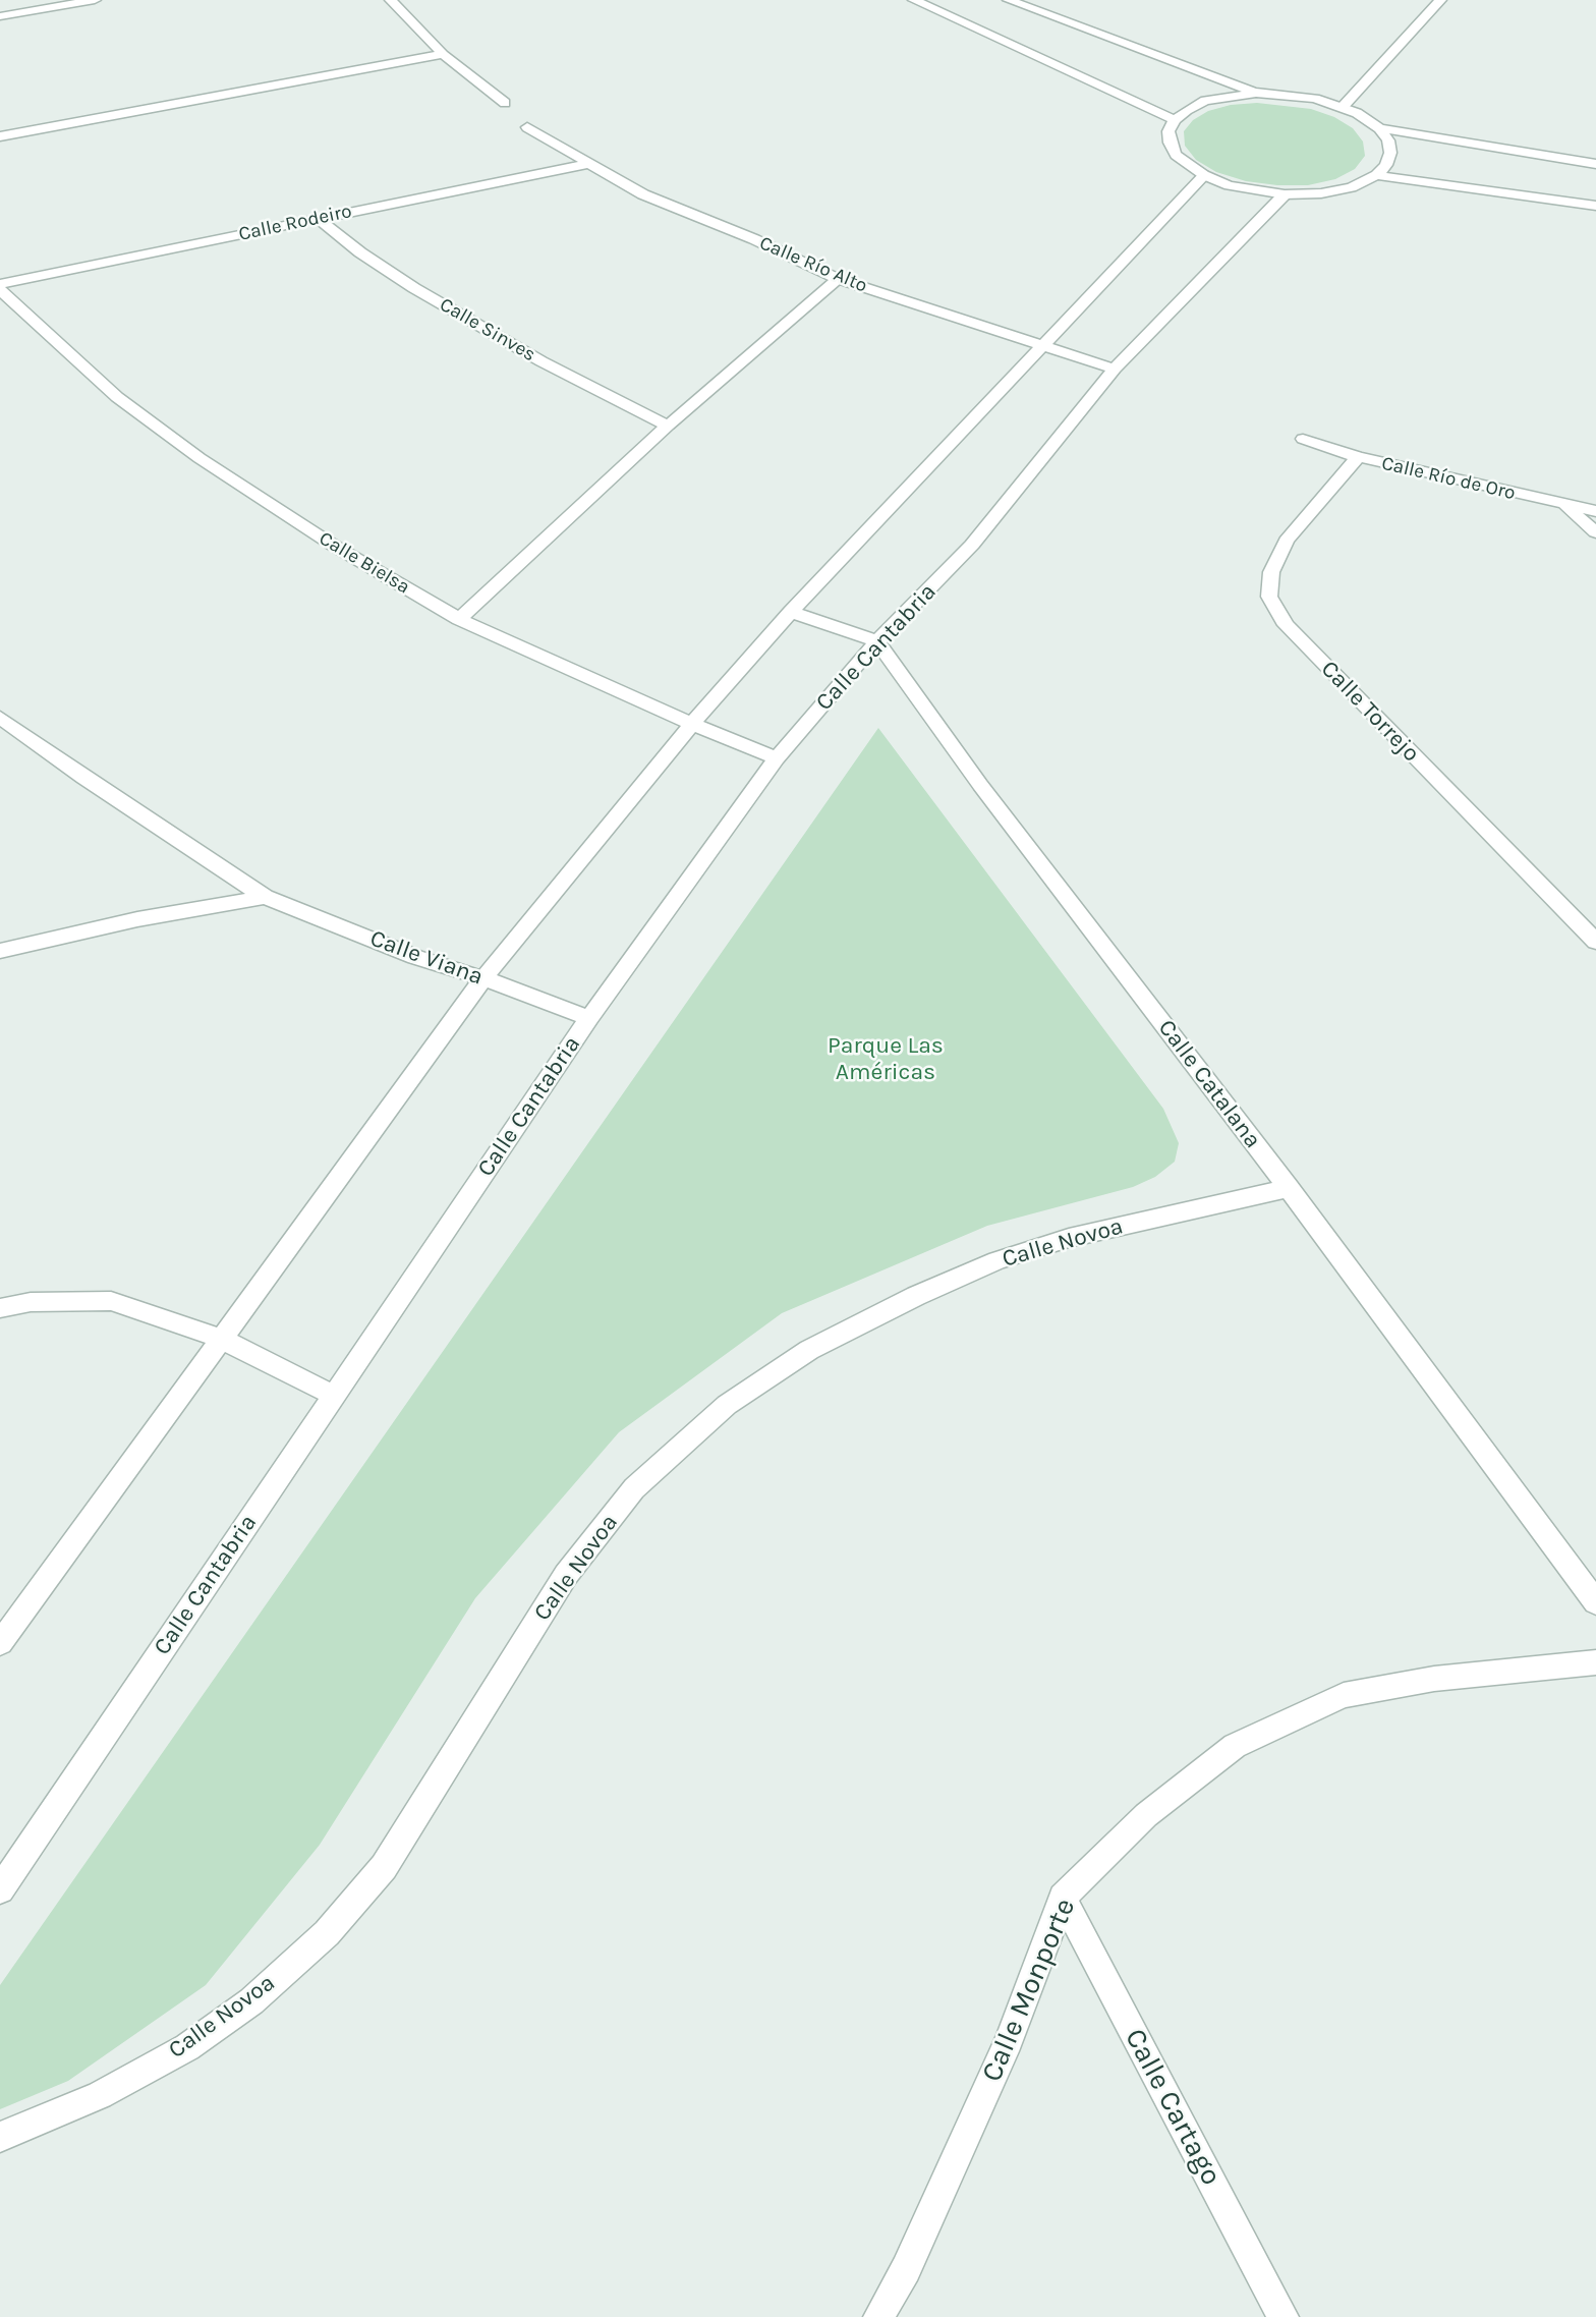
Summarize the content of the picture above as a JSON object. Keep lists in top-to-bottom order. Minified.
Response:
{"streets":{"street":["Calle Rodeiro","Calle Río Alto","Calle Sinves","Calle Río de Oro","Calle Bielsa","Calle Cantabria","Calle Torrejo","Calle Viana","Calle Catalana","Calle Novoa","Calle Monporte","Calle Cartago"]},"crossings":[["Calle Rodeiro","Calle Río Alto"],["Calle Rodeiro","Calle Sinves"],["Calle Río Alto","Calle Cantabria"],["Calle Río de Oro","Calle Torrejo"],["Calle Bielsa","Calle Cantabria"],["Calle Cantabria","Calle Viana"],["Calle Cantabria","Calle Catalana"],["Calle Catalana","Calle Novoa"],["Calle Monporte","Calle Cartago"]],"parks":["Parque Las Américas"]}
